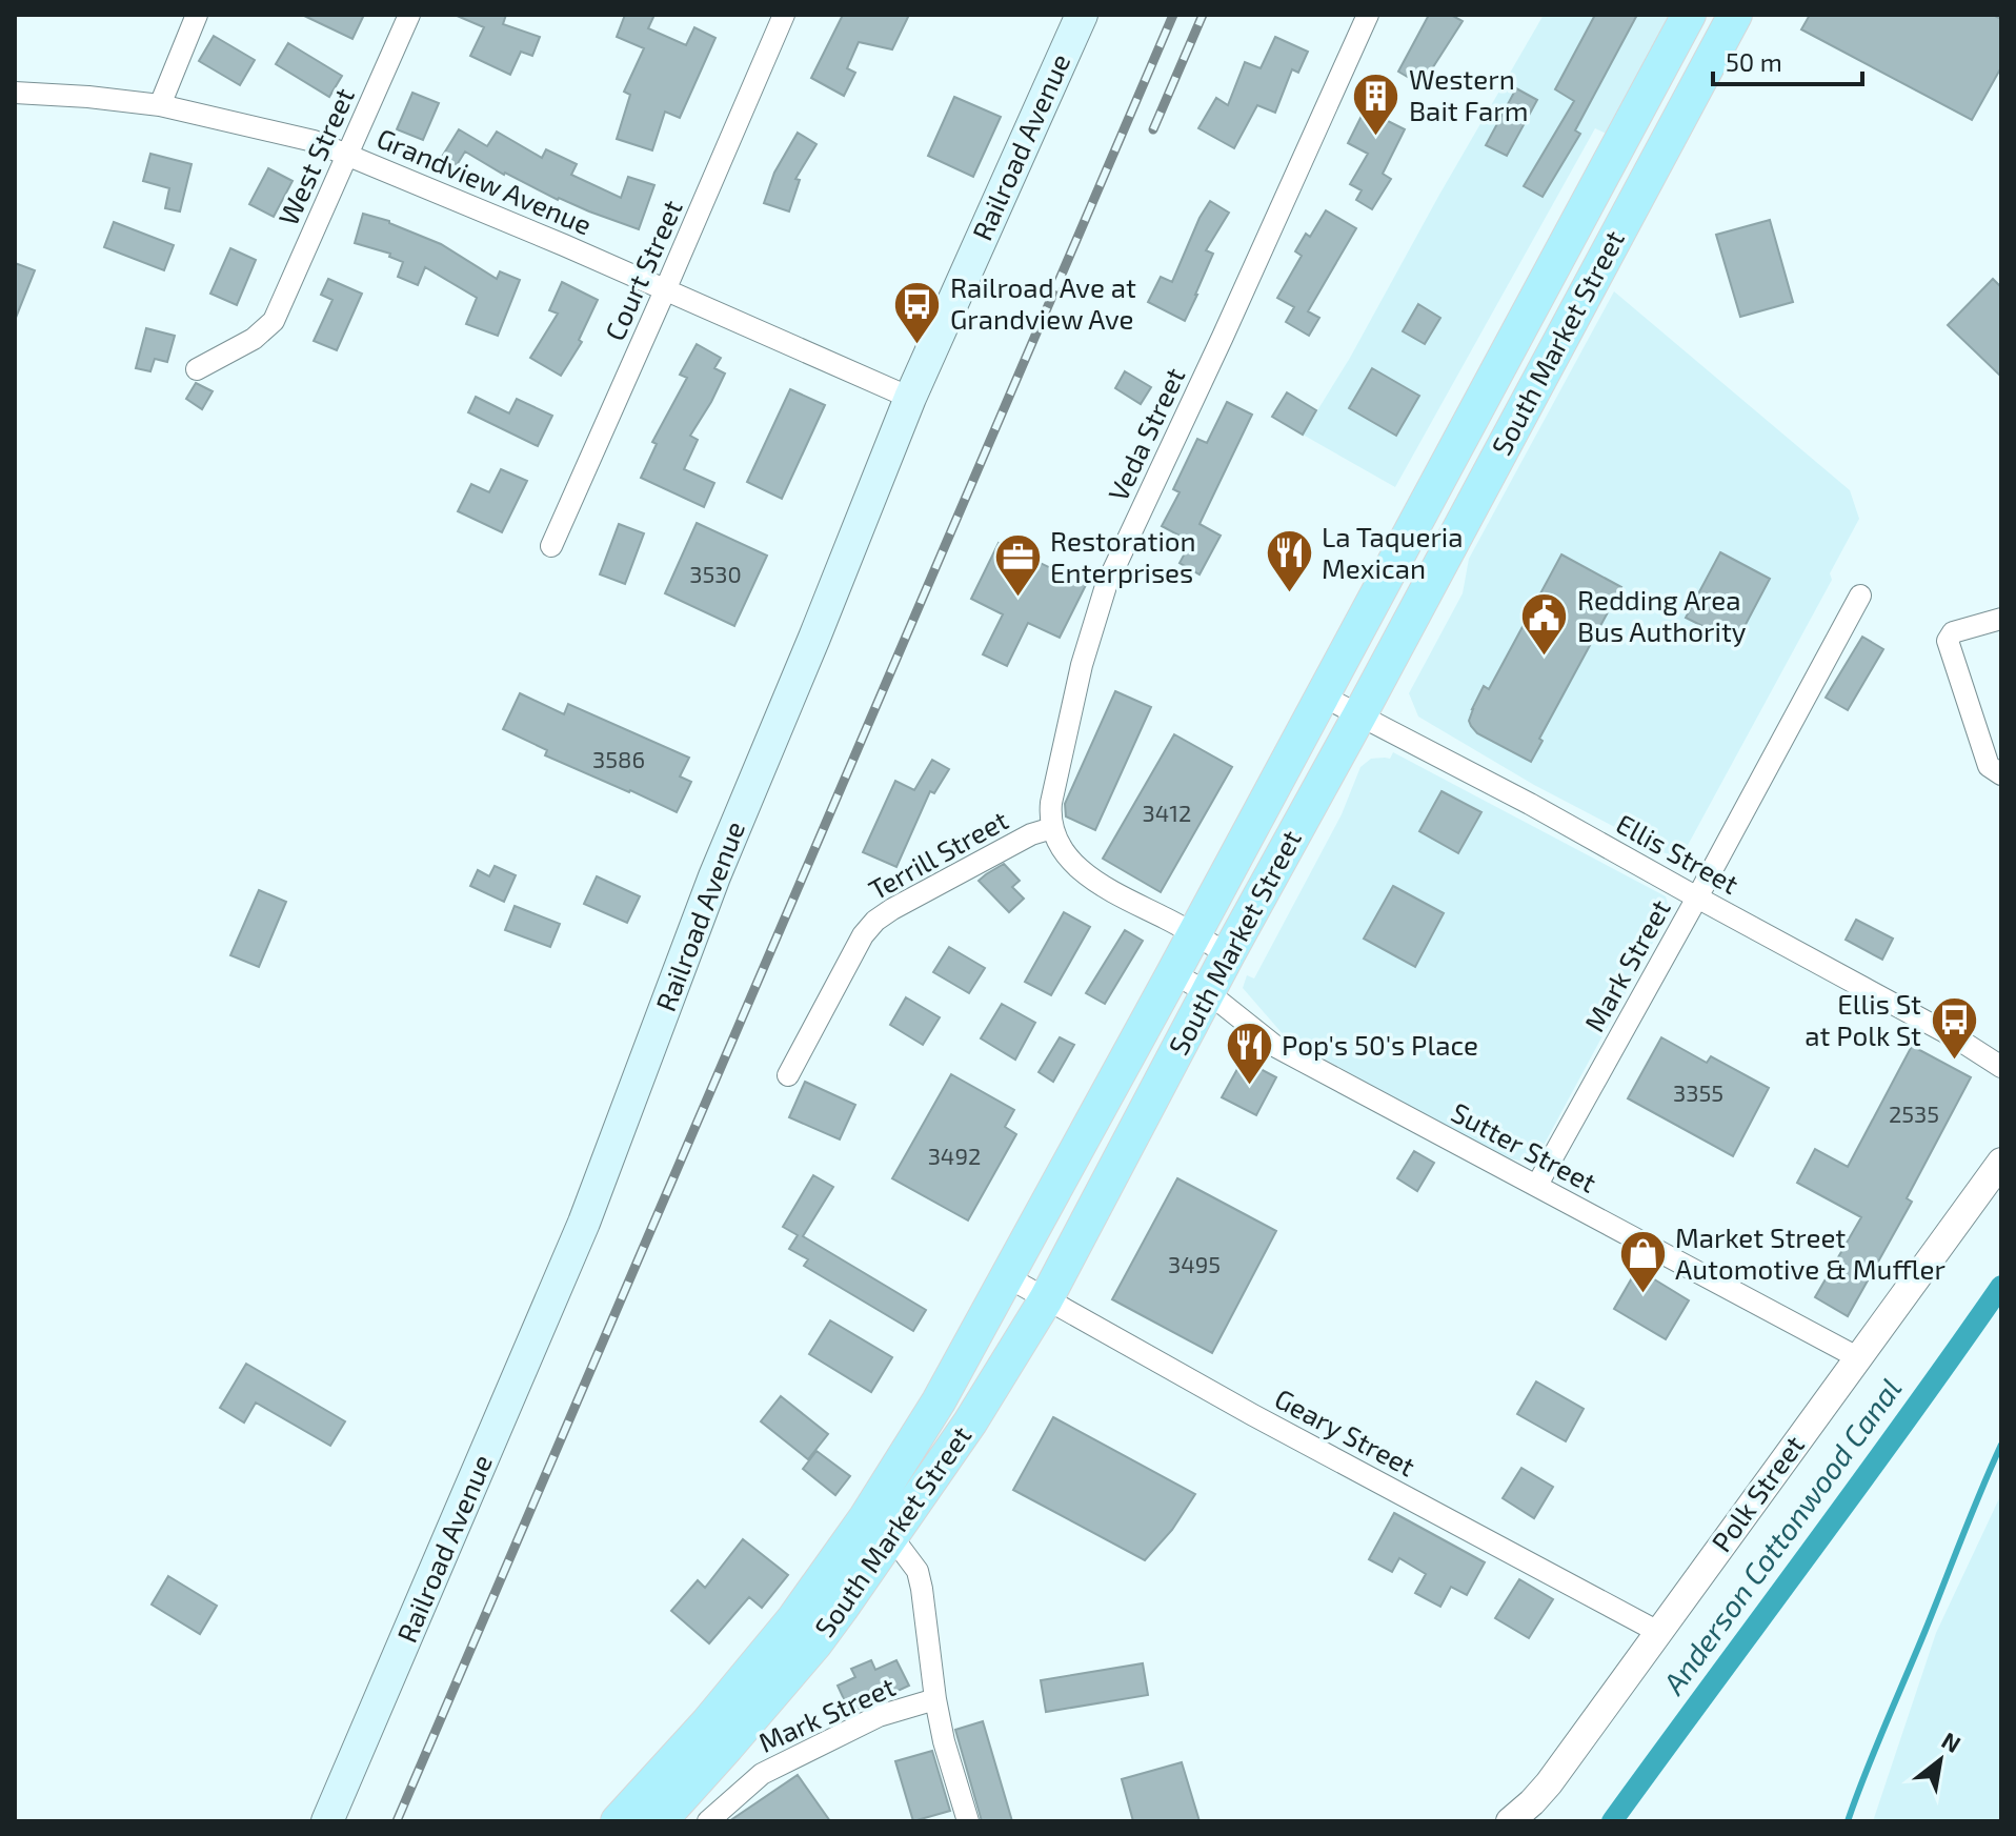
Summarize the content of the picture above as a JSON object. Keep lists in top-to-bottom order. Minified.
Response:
{"streets":{"main road":["Railroad Avenue","South Market Street"],"street":["West Street","Grandview Avenue","Court Street","Veda Street","Ellis Street","Terrill Street","Mark Street","Sutter Street","Geary Street","Polk Street"]},"crossings":[["Railroad Avenue","Grandview Avenue"],["West Street","Grandview Avenue"],["Grandview Avenue","Court Street"],["South Market Street","Ellis Street"],["South Market Street","Sutter Street"],["South Market Street","Geary Street"],["Veda Street","Terrill Street"],["Ellis Street","Mark Street"],["Mark Street","Sutter Street"],["Sutter Street","Polk Street"],["Geary Street","Polk Street"]],"water":["Anderson Cottonwood Canal"],"places":{"building":["Western Bait Farm"],"bus stop":["Railroad Ave at Grandview Ave","Ellis St at Polk St"],"restaurant":["La Taqueria Mexican","Pop's 50's Place"],"office":["Restoration Enterprises"],"public building":["Redding Area Bus Authority"],"shop":["Market Street Automotive & Muffler"]},"house_numbers":["3530","3586","3412","3355","2535","3492","3495"],"scale_bar":"50 m","north":"top right"}
